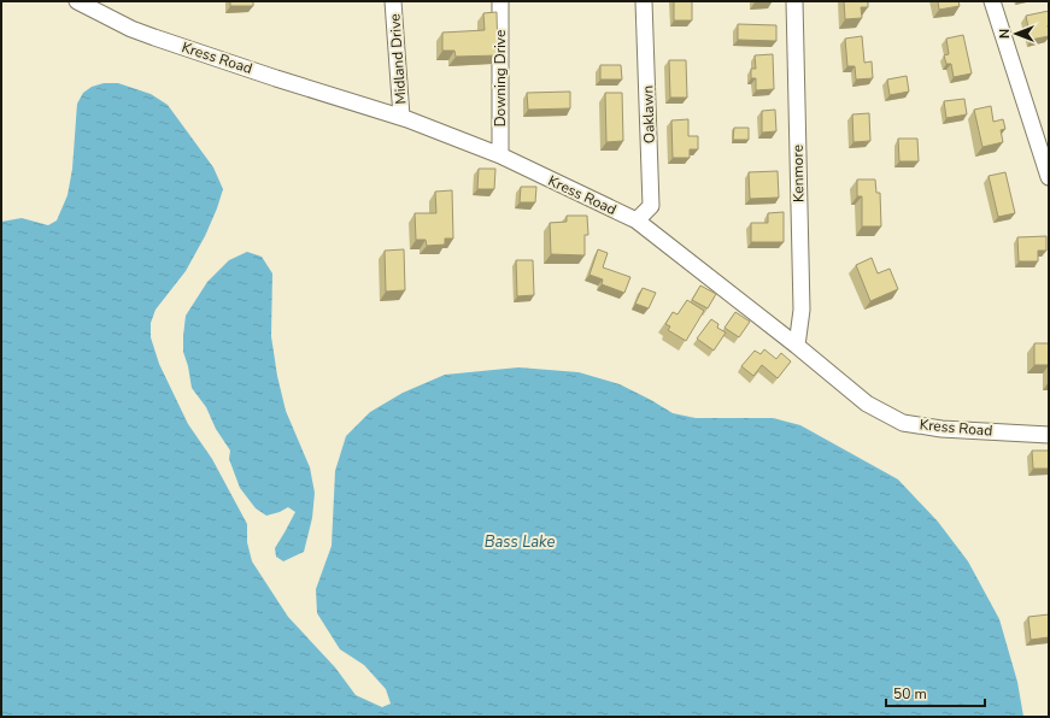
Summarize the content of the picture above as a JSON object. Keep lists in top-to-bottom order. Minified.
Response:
{"streets":{"street":["Kress Road","Midland Drive","Downing Drive","Oaklawn","Kenmore"]},"crossings":[["Kress Road","Midland Drive"],["Kress Road","Downing Drive"],["Kress Road","Oaklawn"],["Kress Road","Kenmore"]],"water":["Bass Lake"],"scale_bar":"50 m","north":"left"}
